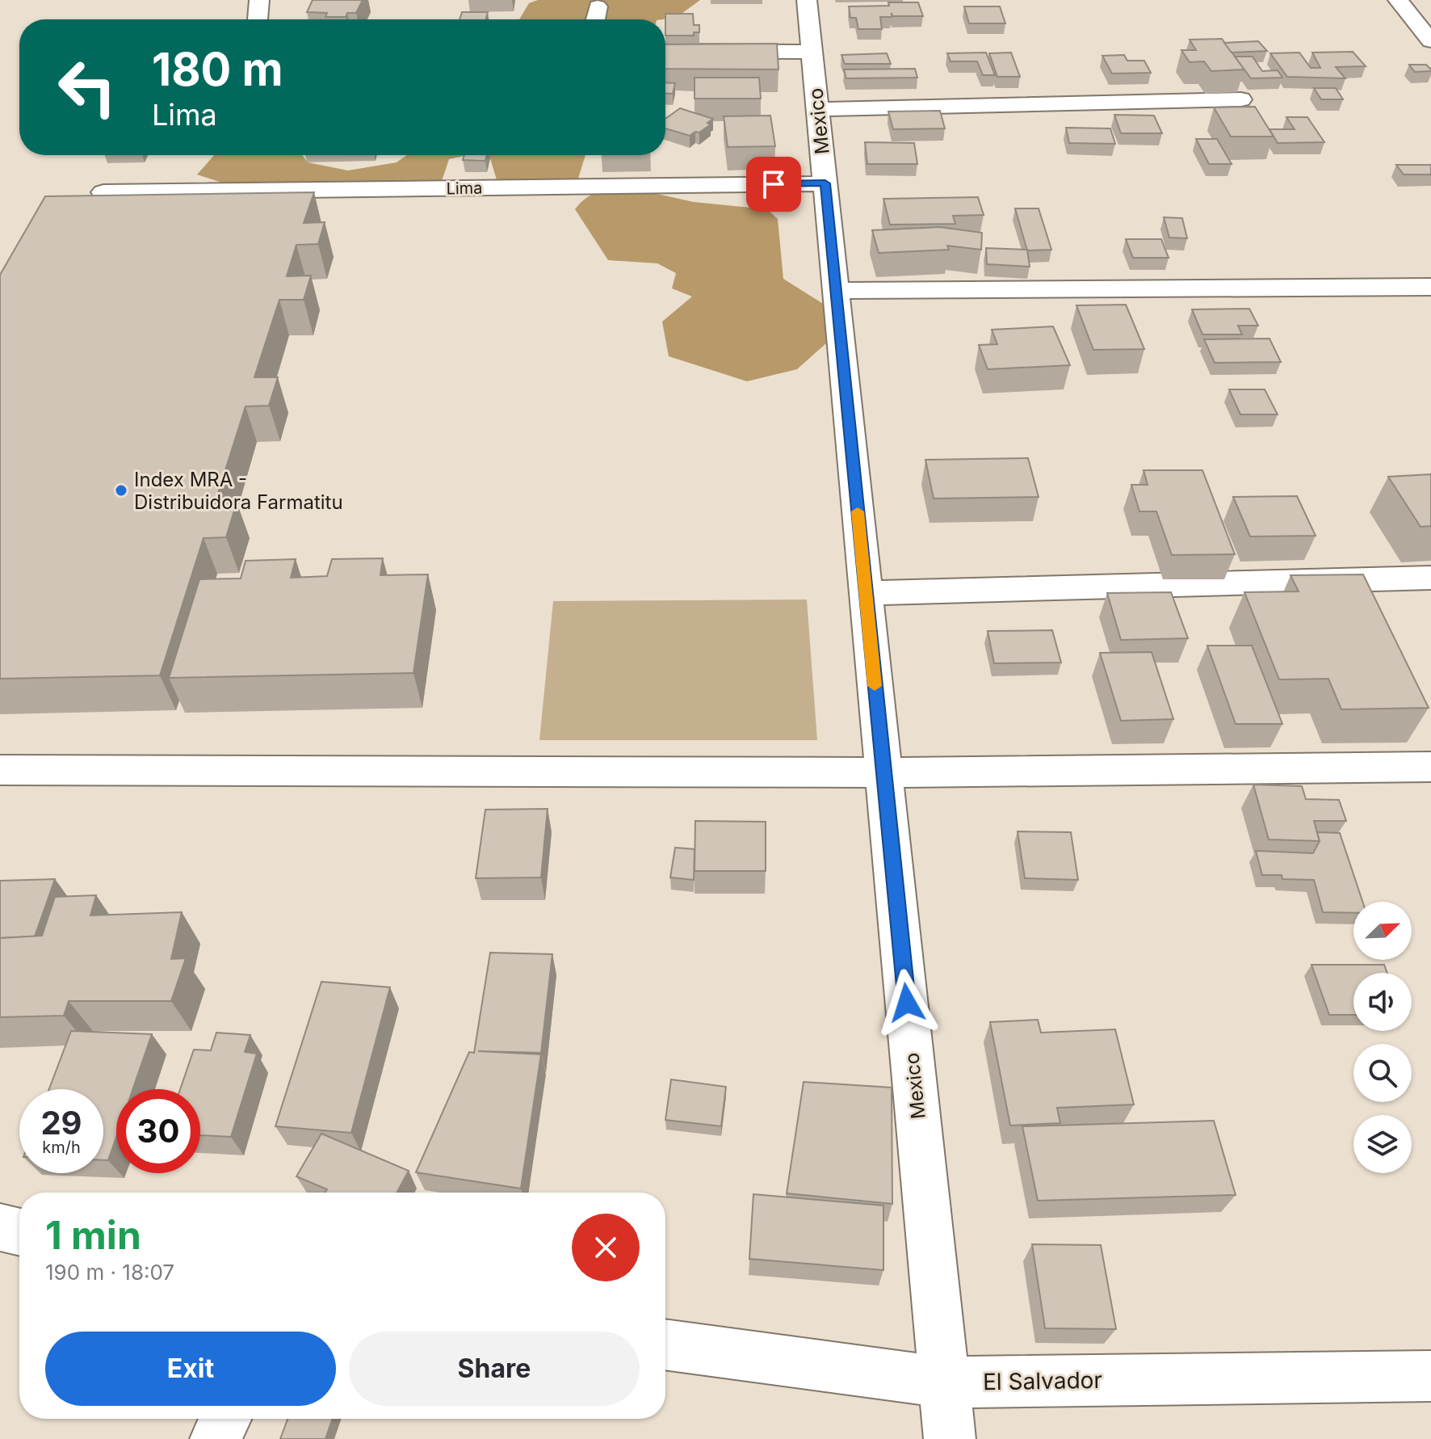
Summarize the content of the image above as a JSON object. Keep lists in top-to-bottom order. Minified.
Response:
{"streets":{"street":["Mexico","Lima","El Salvador"]},"crossings":[["Mexico","Lima"],["Mexico","El Salvador"]],"places":["Index MRA - Distribuidora Farmatitu"],"north":"top right","page":{"turn":["180 m","Lima"],"speed":"29 km/h","limit":"30","heading":["1 min","190 m · 18:07"],"buttons":["Exit","Share"]}}
